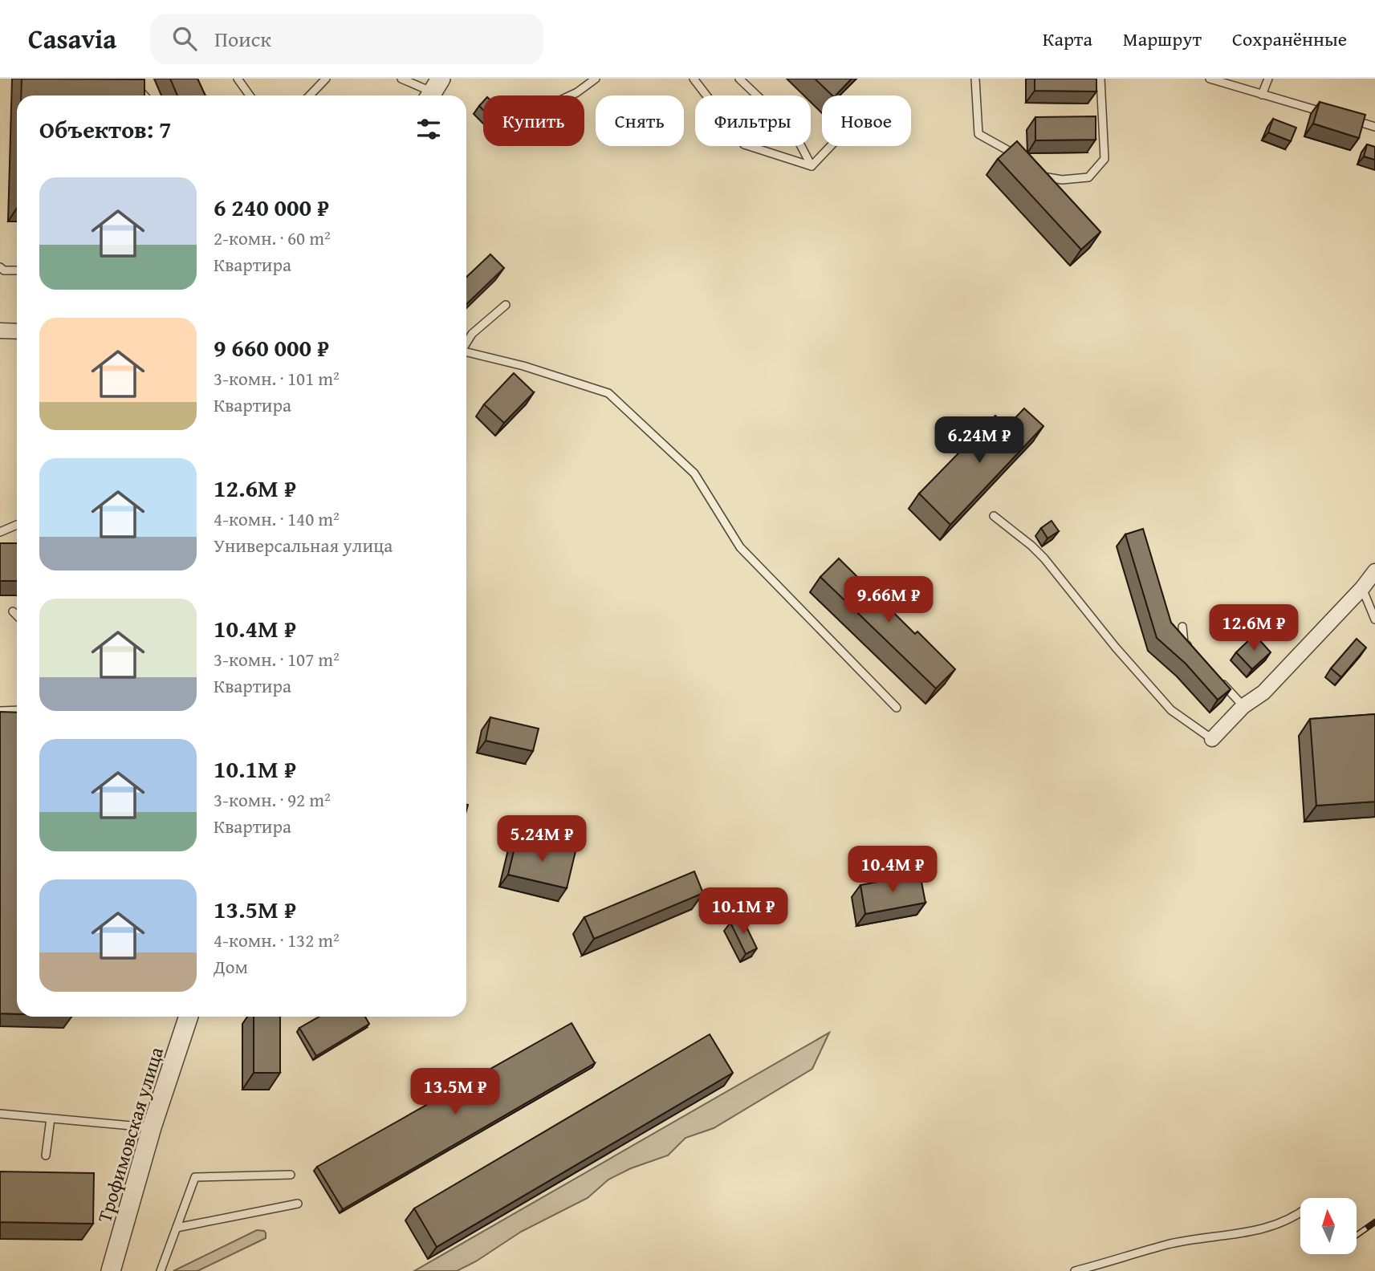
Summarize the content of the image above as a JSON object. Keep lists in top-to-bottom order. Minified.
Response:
{"streets":{"street":["Трофимовская улица"]},"north":"top","page":{"header":"Casavia","search":"Поиск","nav":["Карта","Маршрут","Сохранённые"],"chip":["Купить","Снять","Фильтры","Новое"],"heading":"Объектов: 7","list":[{"name":"6 240 000 ₽","note":"2-комн. · 60 m² · Квартира"},{"name":"9 660 000 ₽","note":"3-комн. · 101 m² · Квартира"},{"name":"12.6M ₽","note":"4-комн. · 140 m² · Универсальная улица"},{"name":"10.4M ₽","note":"3-комн. · 107 m² · Квартира"},{"name":"10.1M ₽","note":"3-комн. · 92 m² · Квартира"},{"name":"13.5M ₽","note":"4-комн. · 132 m² · Дом"}],"price":["6.24M ₽","9.66M ₽","12.6M ₽","5.24M ₽","10.4M ₽","10.1M ₽","13.5M ₽"]}}
